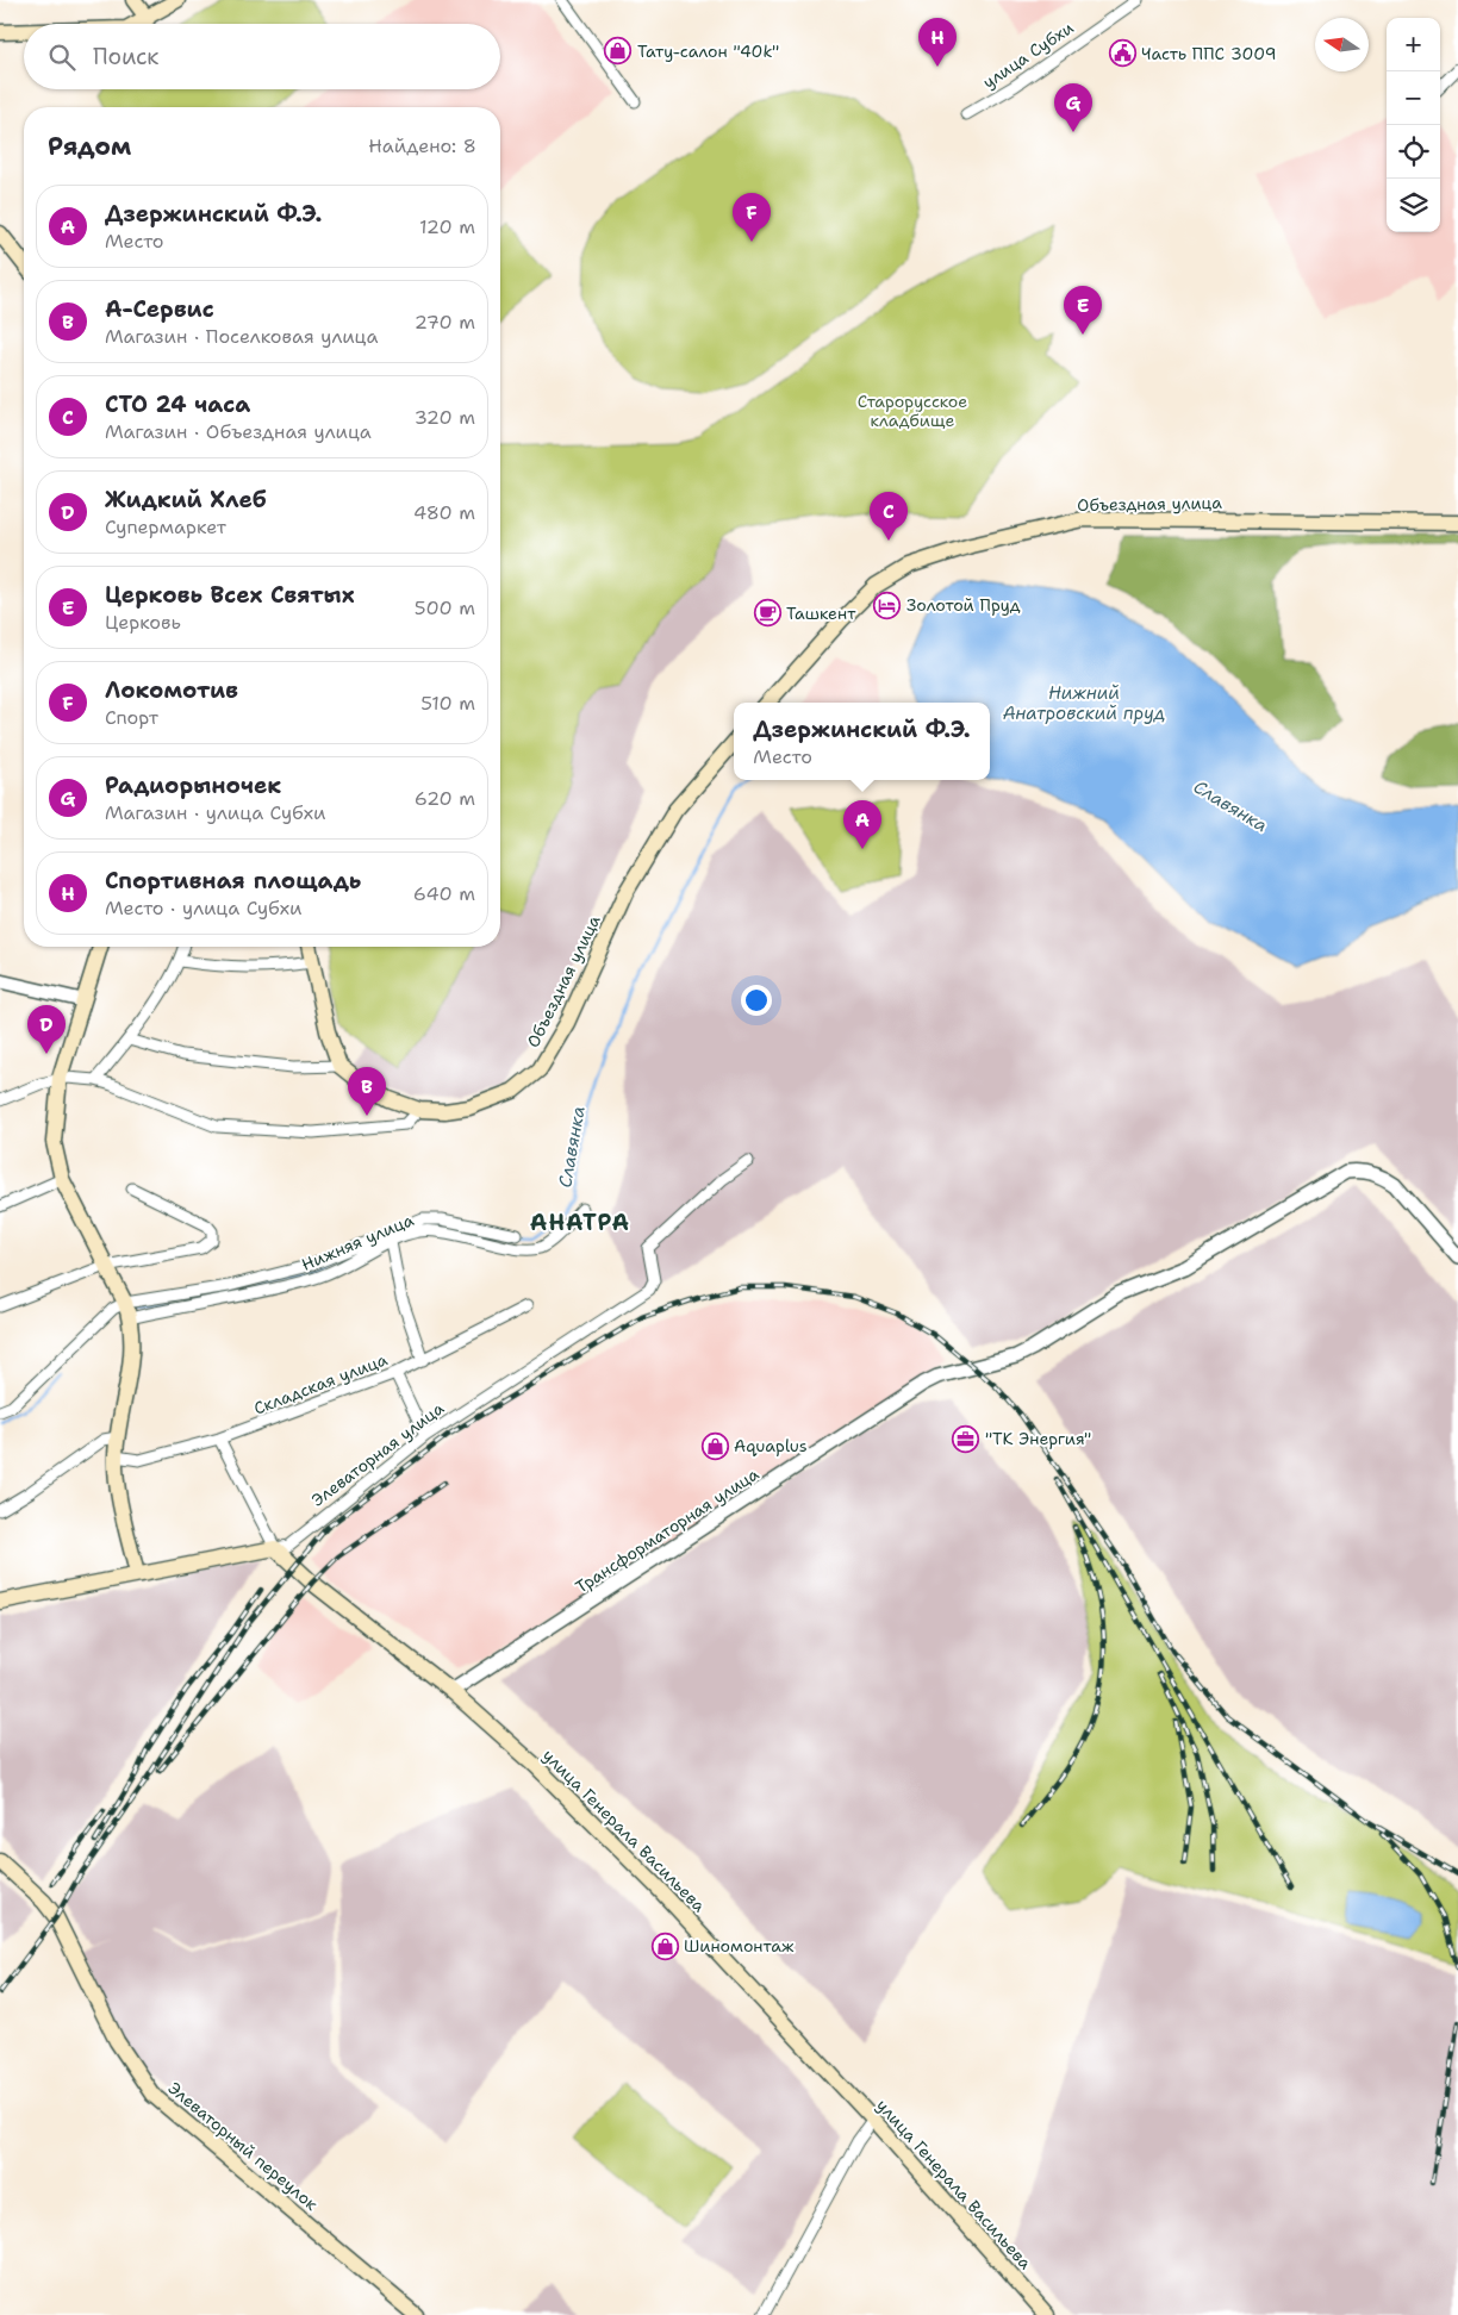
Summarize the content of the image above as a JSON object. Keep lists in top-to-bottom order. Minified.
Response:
{"streets":{"main road":["Объездная улица","Элеваторная улица","улица Генерала Васильева","Элеваторный переулок"],"street":["улица Субхи","Нижняя улица","Складская улица","Трансформаторная улица"]},"crossings":[["Складская улица","улица Генерала Васильева"],["Элеваторная улица","улица Генерала Васильева"],["Трансформаторная улица","улица Генерала Васильева"]],"districts":["АНАТРА"],"water":["Нижний Анатровский пруд","Славянка"],"parks":["Старорусское кладбище"],"places":{"shop":["Тату-салон \"40k\"","Aquaplus","Шиномонтаж"],"public building":["Часть ППС 3009"],"hotel":["Золотой Пруд"],"cafe":["Ташкент"],"office":["\"ТК Энергия\""]},"north":"left","page":{"map_buttons":["+","−"],"pins":["H","G","F","E","C","A","D","B"],"search":"Поиск","heading":["Рядом","Найдено: 8"],"list":[{"mark":"A","name":"Дзержинский Ф.Э.","note":"Место","value":"120 m"},{"mark":"B","name":"А-Сервис","note":"Магазин · Поселковая улица","value":"270 m"},{"mark":"C","name":"СТО 24 часа","note":"Магазин · Объездная улица","value":"320 m"},{"mark":"D","name":"Жидкий Хлеб","note":"Супермаркет","value":"480 m"},{"mark":"E","name":"Церковь Всех Святых","note":"Церковь","value":"500 m"},{"mark":"F","name":"Локомотив","note":"Спорт","value":"510 m"},{"mark":"G","name":"Радиорыночек","note":"Магазин · улица Субхи","value":"620 m"},{"mark":"H","name":"Спортивная площадь","note":"Место · улица Субхи","value":"640 m"}],"popup":["Дзержинский Ф.Э.","Место"]}}
